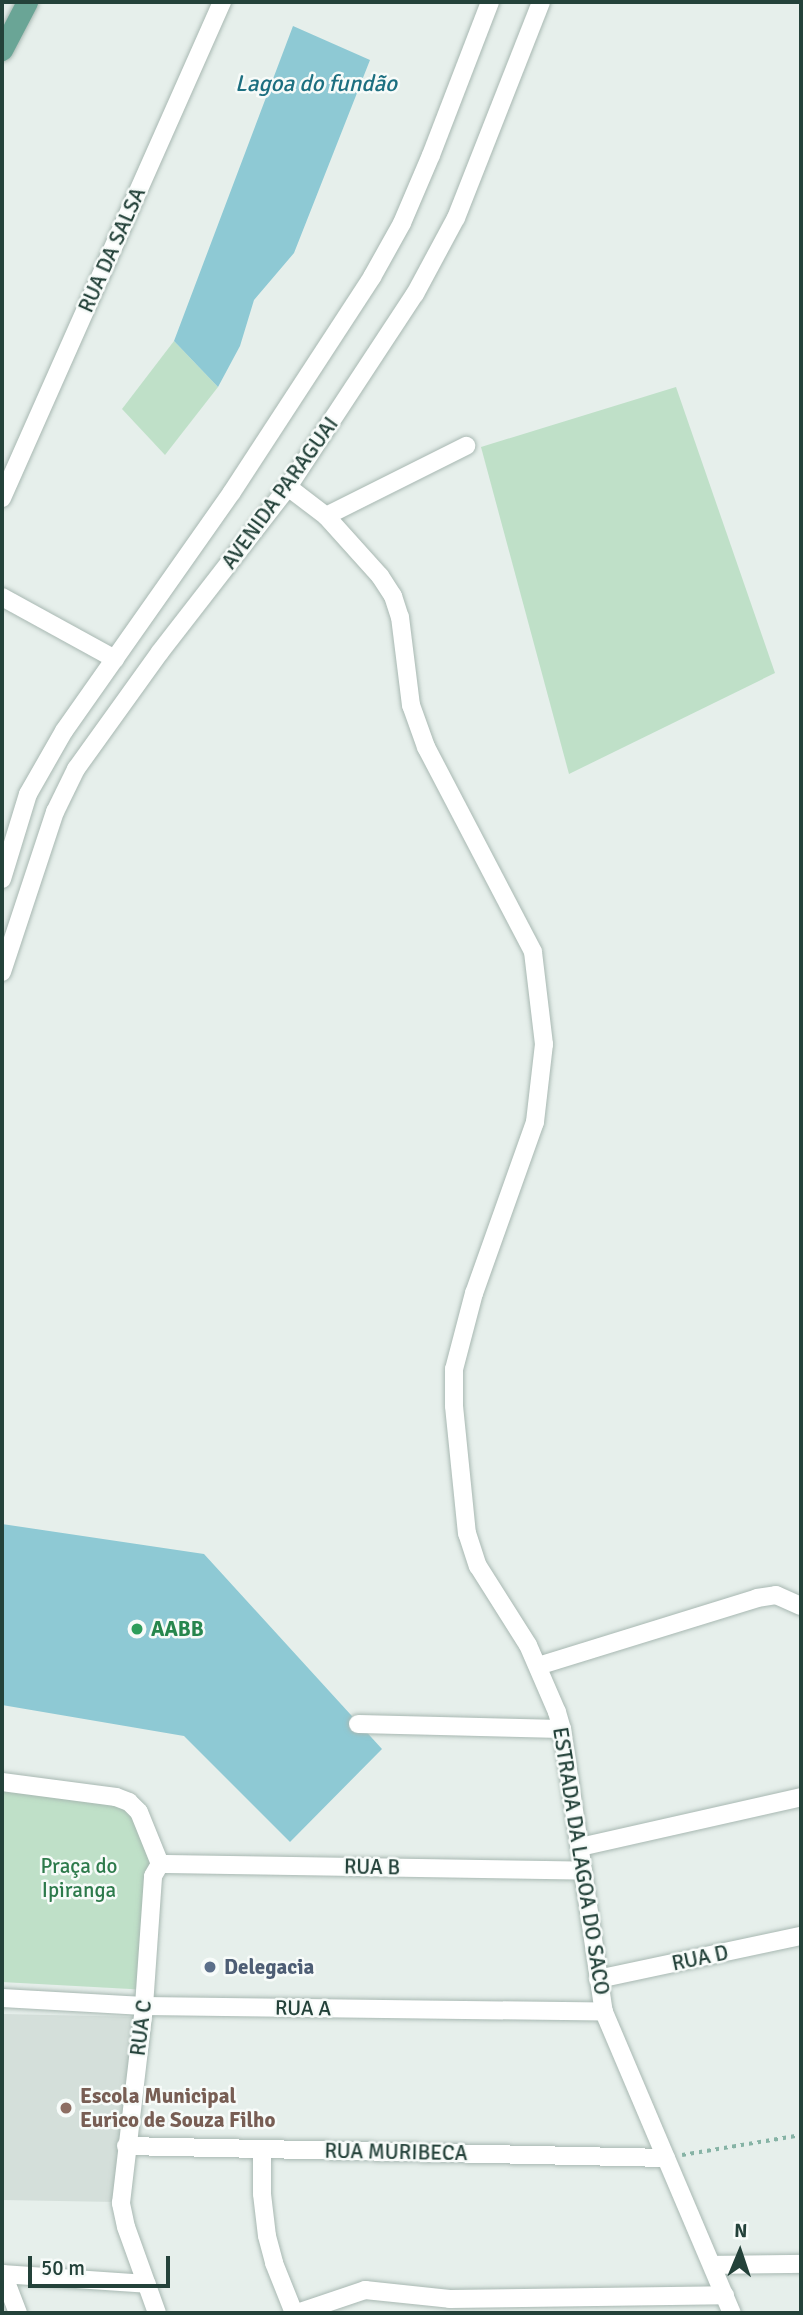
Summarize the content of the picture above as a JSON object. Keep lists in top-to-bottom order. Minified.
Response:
{"streets":{"street":["RUA DA SALSA","AVENIDA PARAGUAI","ESTRADA DA LAGOA DO SACO","RUA B","RUA D","RUA A","RUA C","RUA MURIBECA"]},"crossings":[["AVENIDA PARAGUAI","ESTRADA DA LAGOA DO SACO"],["ESTRADA DA LAGOA DO SACO","RUA B"],["ESTRADA DA LAGOA DO SACO","RUA D"],["ESTRADA DA LAGOA DO SACO","RUA A"],["ESTRADA DA LAGOA DO SACO","RUA MURIBECA"],["RUA B","RUA C"],["RUA A","RUA C"],["RUA C","RUA MURIBECA"]],"water":["Lagoa do fundão"],"parks":["Praça do Ipiranga"],"places":["AABB","Delegacia","Escola Municipal Eurico de Souza Filho"],"scale_bar":"50 m","north":"top"}
